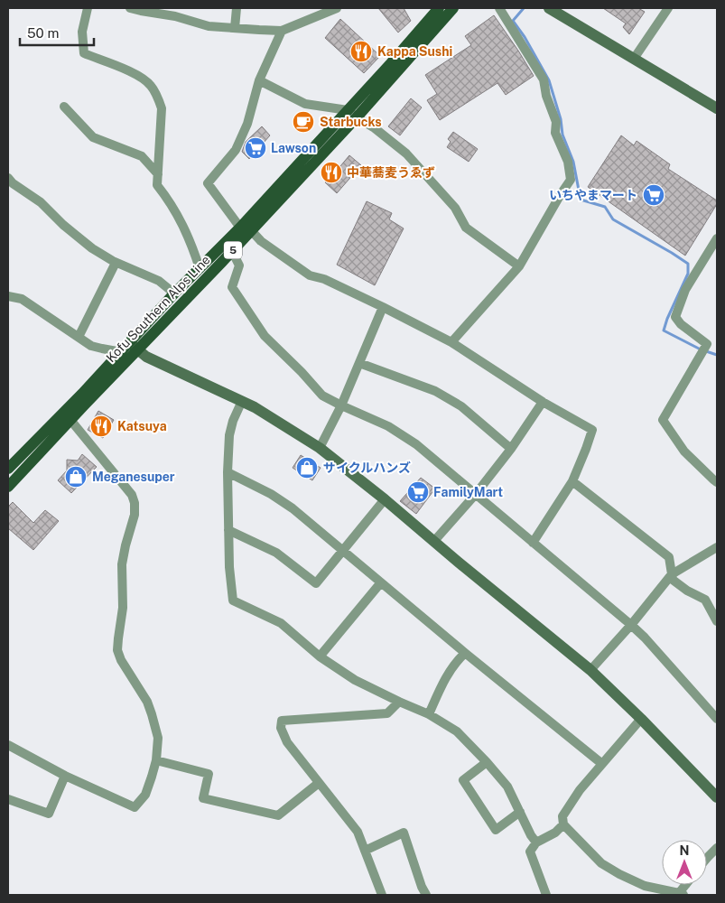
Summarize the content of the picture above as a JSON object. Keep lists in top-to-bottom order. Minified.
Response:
{"streets":{"main road":["5","Kofu Southern Alps Line"]},"places":{"restaurant":["Kappa Sushi","中華蕎麦うゑず","Katsuya"],"cafe":["Starbucks"],"supermarket":["Lawson","いちやまマート","FamilyMart"],"shop":["サイクルハンズ","Meganesuper"]},"scale_bar":"50 m","north":"top"}
